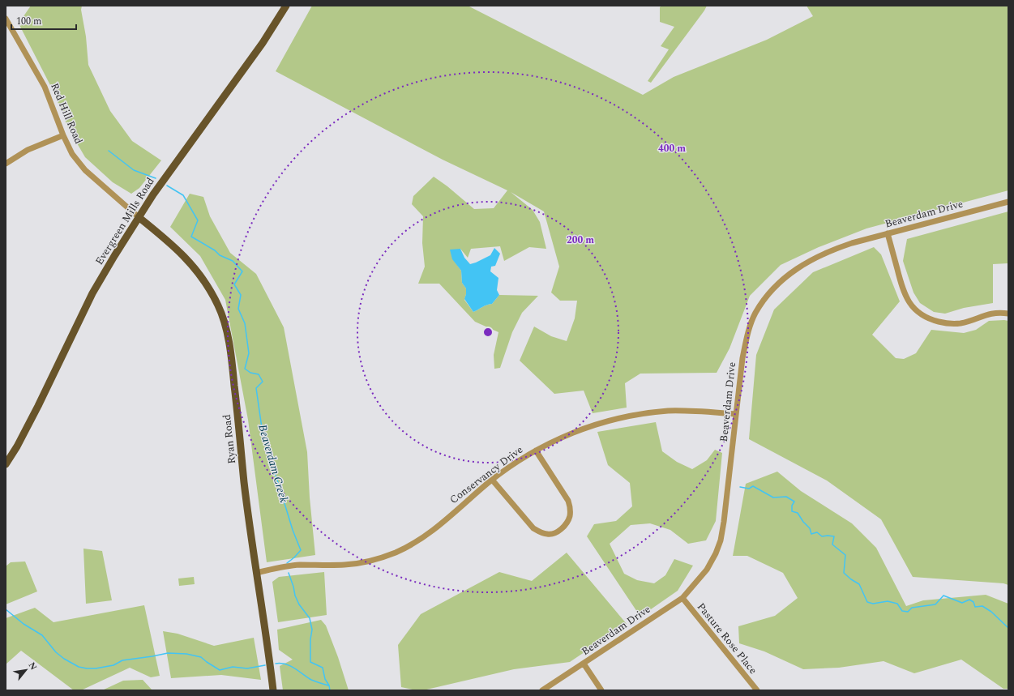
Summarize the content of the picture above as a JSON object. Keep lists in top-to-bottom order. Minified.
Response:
{"streets":{"main road":["Evergreen Mills Road","Ryan Road"],"street":["Red Hill Road","Beaverdam Drive","Conservancy Drive","Pasture Rose Place"]},"crossings":[["Red Hill Road","Evergreen Mills Road"],["Red Hill Road","Ryan Road"],["Beaverdam Drive","Conservancy Drive"],["Beaverdam Drive","Pasture Rose Place"],["Evergreen Mills Road","Ryan Road"],["Ryan Road","Conservancy Drive"]],"water":["Beaverdam Creek"],"scale_bar":"100 m","north":"top right","rings":["400 m","200 m"]}
